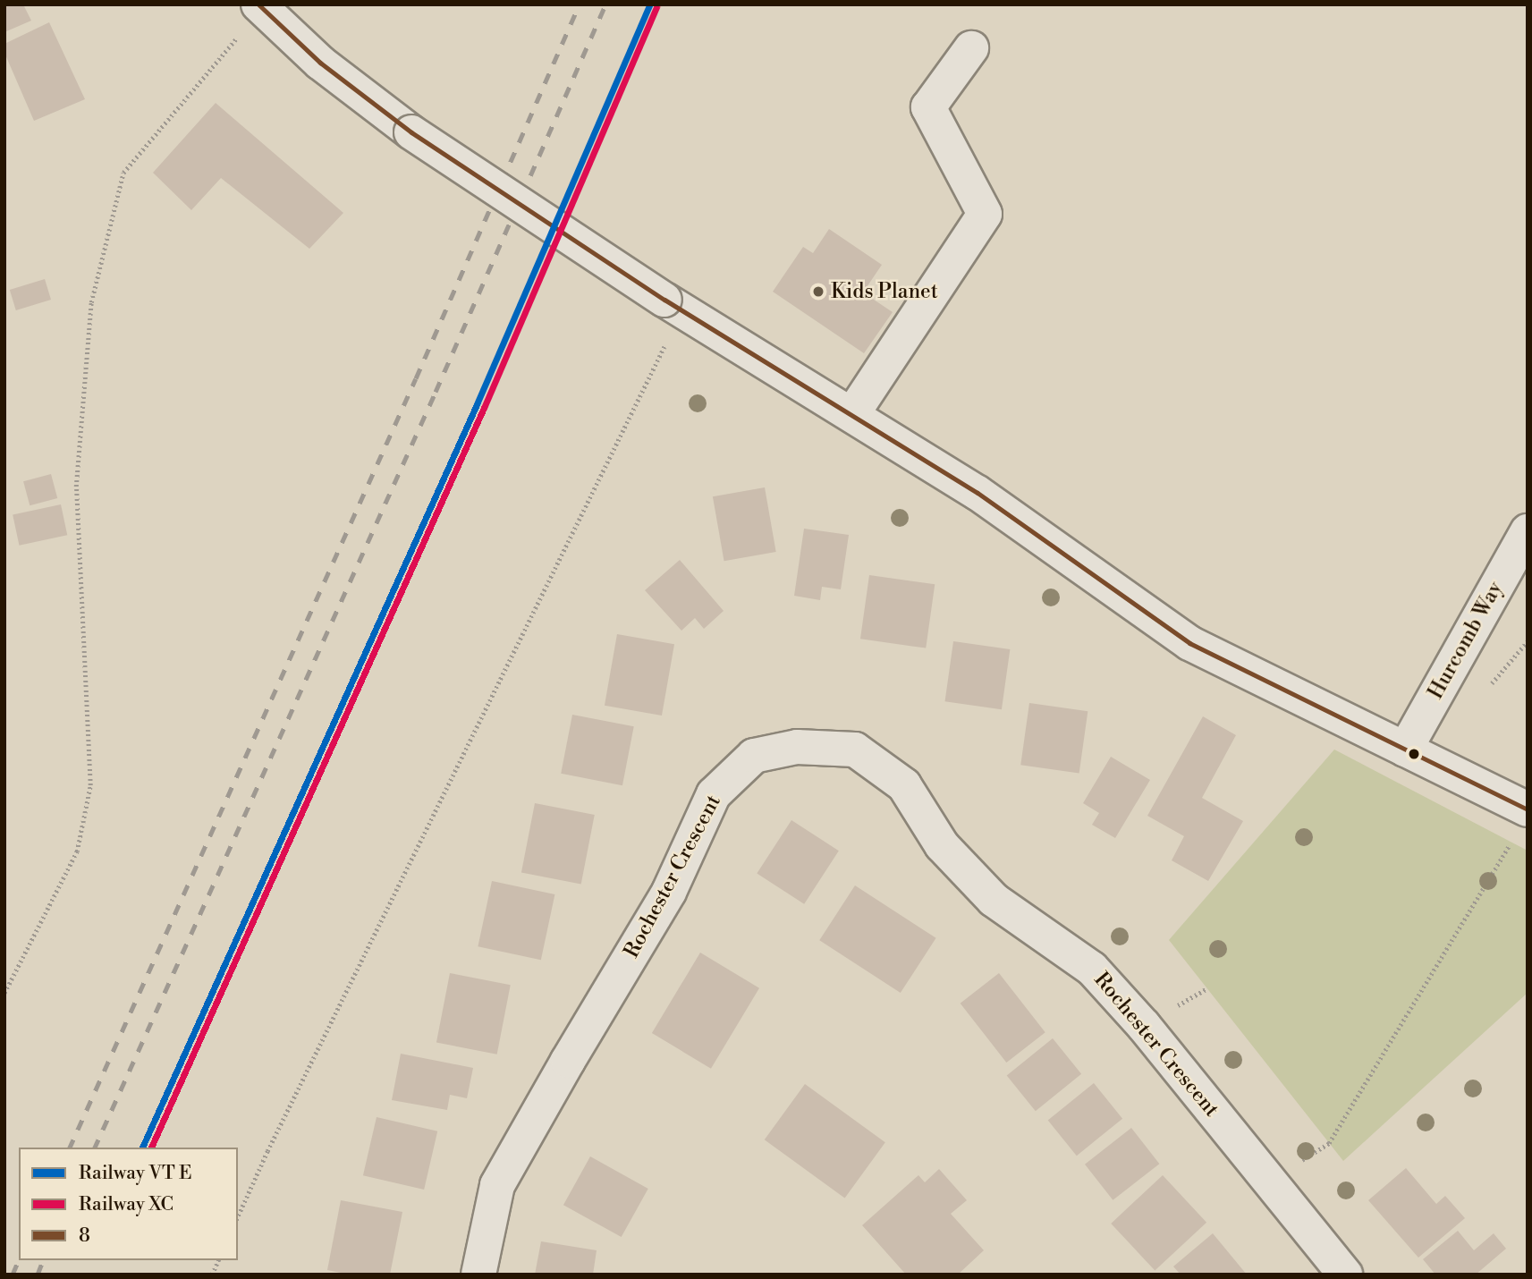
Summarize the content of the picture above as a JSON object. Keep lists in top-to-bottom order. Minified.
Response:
{"streets":{"street":["Hurcomb Way","Rochester Crescent"]},"places":["Kids Planet"],"lines":["transit line 8","rail line XC"],"legend":["Railway VT E","Railway XC","8"]}
